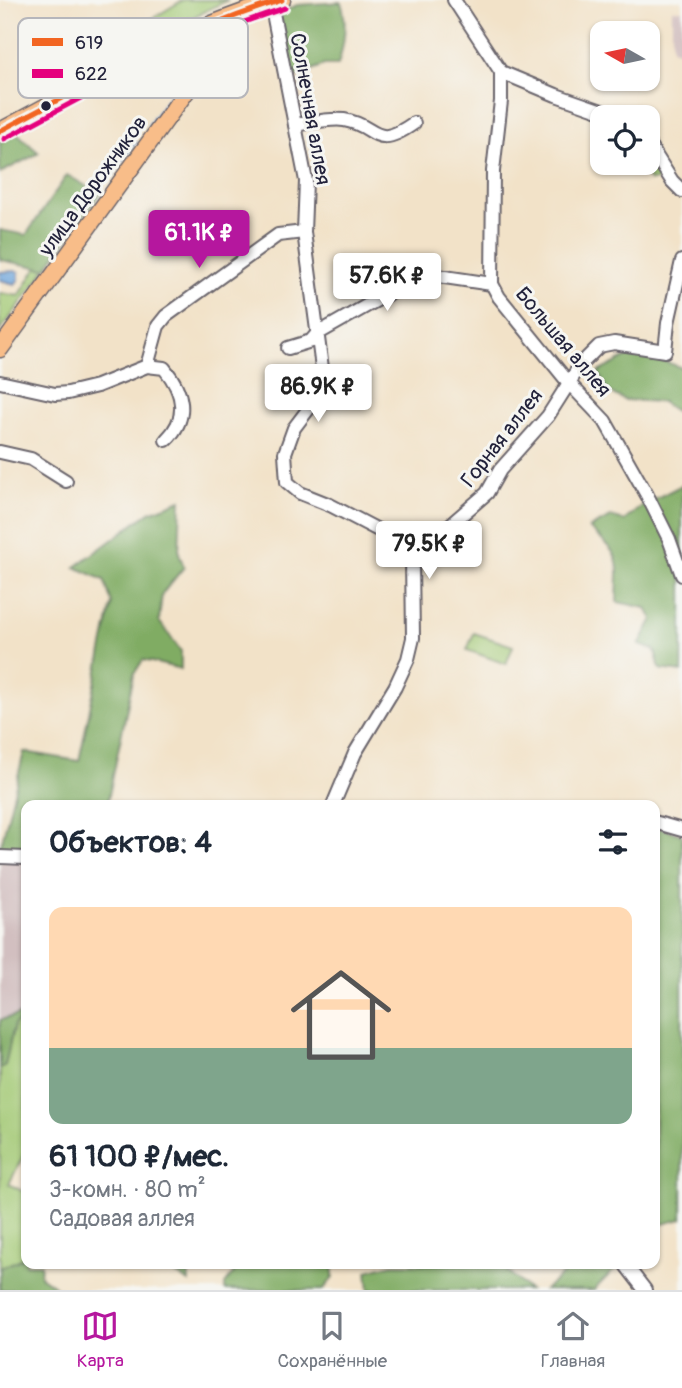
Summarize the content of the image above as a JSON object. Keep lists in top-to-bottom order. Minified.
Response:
{"streets":{"main road":["улица Дорожников"],"street":["Солнечная аллея","Большая аллея","Горная аллея"]},"crossings":[["Солнечная аллея","улица Дорожников"],["Солнечная аллея","Горная аллея"],["Большая аллея","Горная аллея"]],"lines":["transit line 619","transit line 622"],"legend":["619","622"],"north":"left","page":{"price":["61.1K ₽","57.6K ₽","86.9K ₽","79.5K ₽"],"heading":"Объектов: 4","list":[{"name":"61 100 ₽/мес.","note":"3-комн. · 80 m² · Садовая аллея"}],"tabs":["Карта","Сохранённые","Главная"]}}
